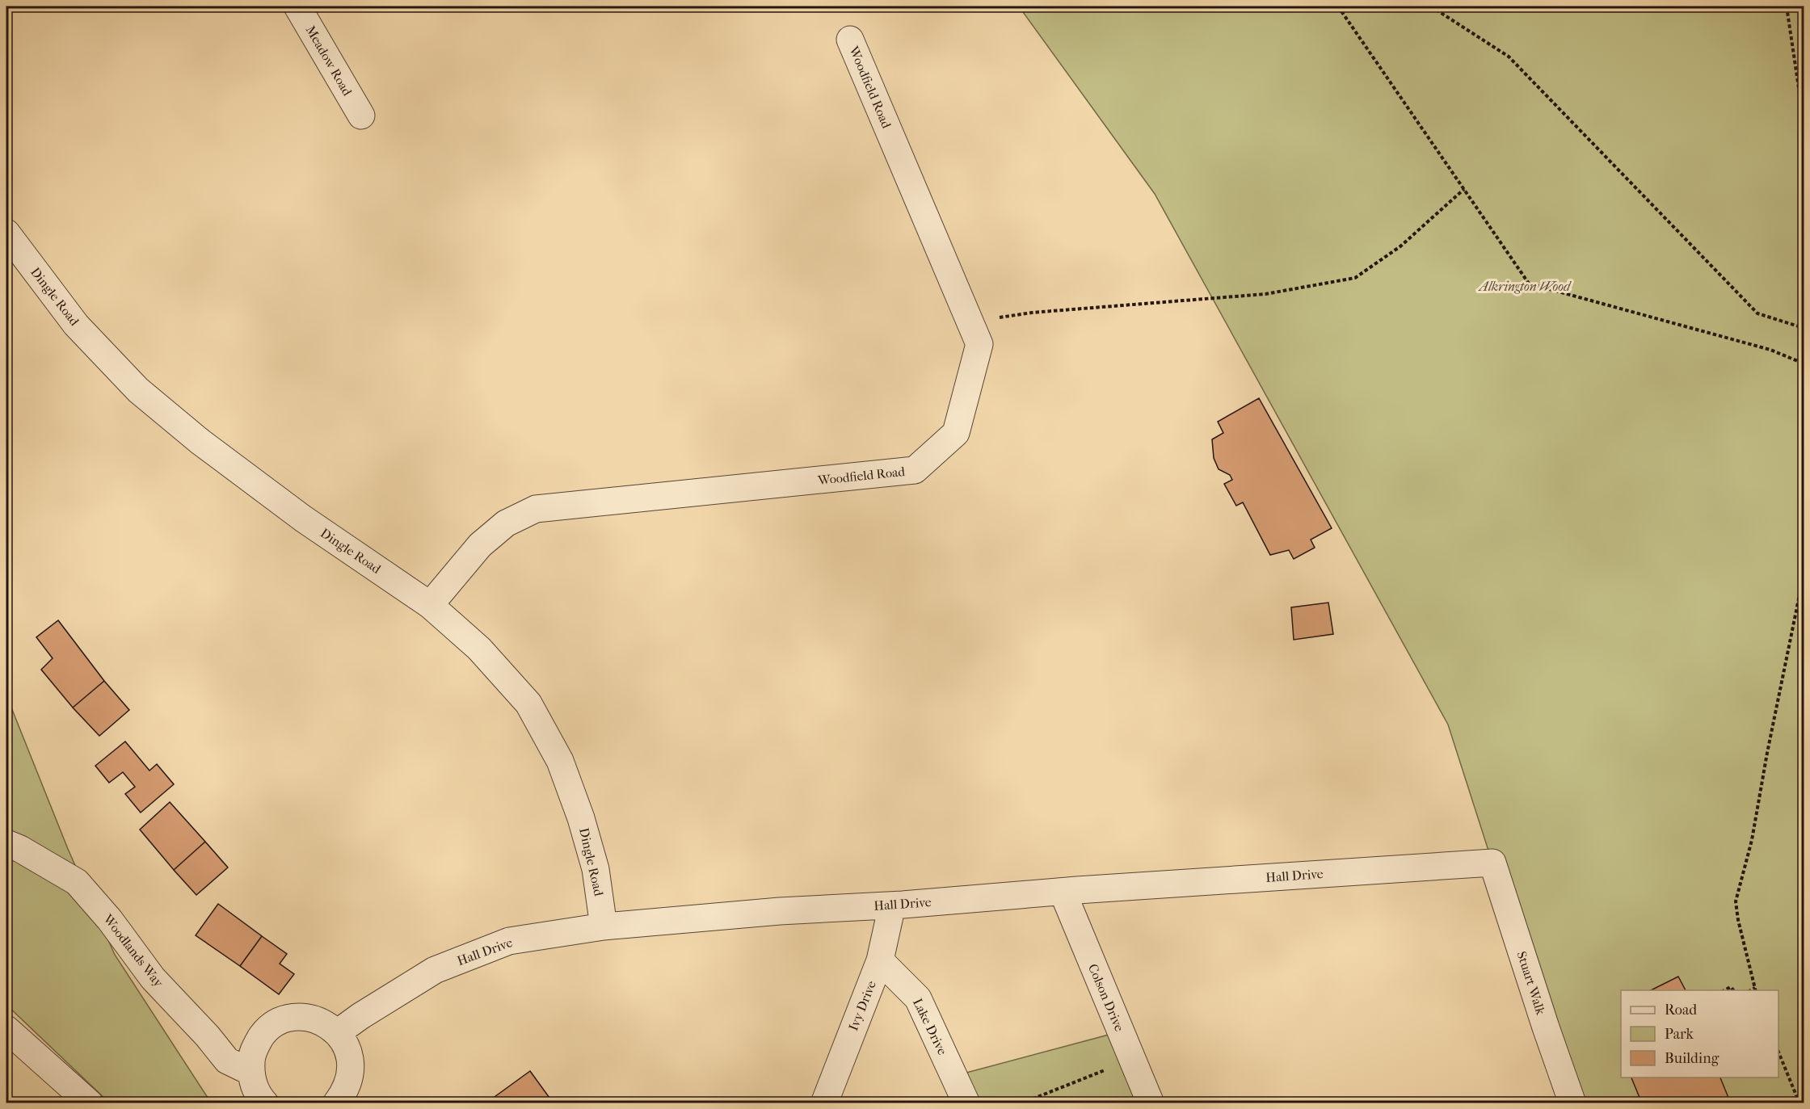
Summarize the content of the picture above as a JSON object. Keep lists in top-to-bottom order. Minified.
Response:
{"streets":{"street":["Meadow Road","Woodfield Road","Dingle Road","Hall Drive","Woodlands Way","Stuart Walk","Colson Drive","Ivy Drive","Lake Drive"]},"crossings":[["Woodfield Road","Dingle Road"],["Dingle Road","Hall Drive"],["Hall Drive","Stuart Walk"],["Hall Drive","Colson Drive"],["Hall Drive","Ivy Drive"],["Ivy Drive","Lake Drive"]],"parks":["Alkrington Wood"],"legend":["Road","Park","Building"]}
